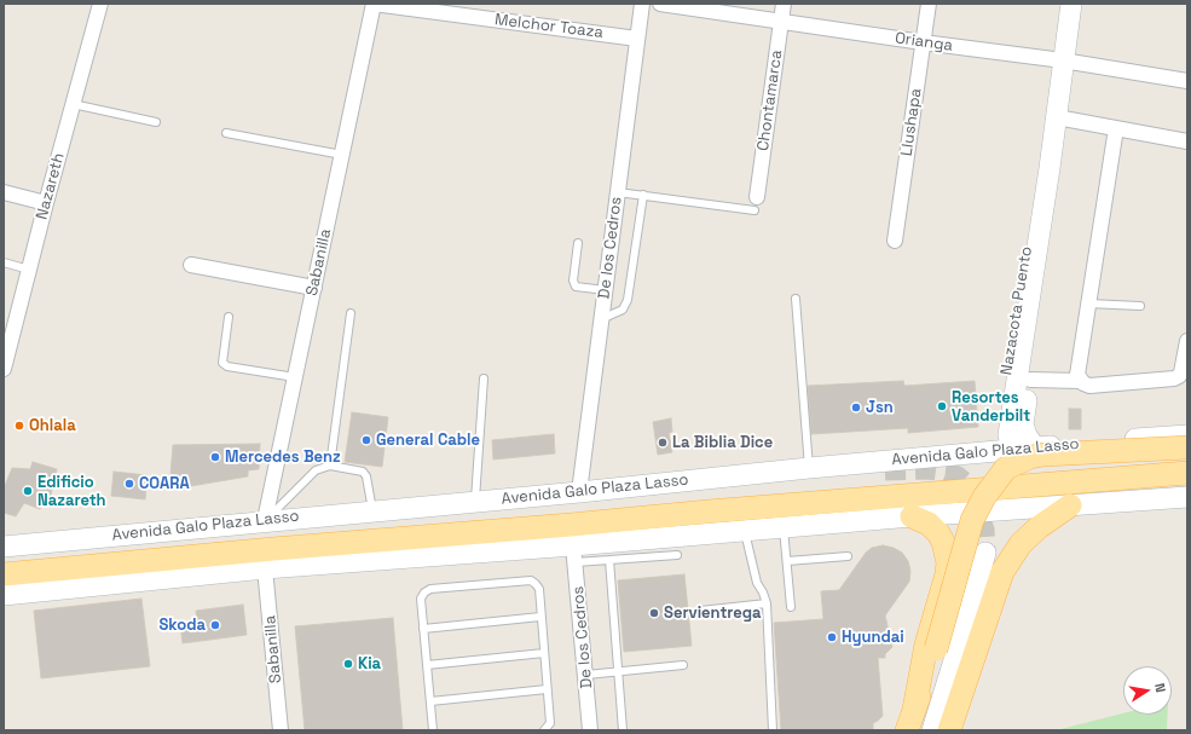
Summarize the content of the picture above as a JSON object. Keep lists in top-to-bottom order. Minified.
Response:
{"streets":{"main road":["Nazacota Puento","Avenida Galo Plaza Lasso"],"street":["Melchor Toaza","Orianga","Chontamarca","Llushapa","Nazareth","De los Cedros","Sabanilla"]},"crossings":[["Melchor Toaza","De los Cedros"],["Melchor Toaza","Sabanilla"],["Orianga","Chontamarca"],["Orianga","Llushapa"],["Orianga","Nazacota Puento"],["De los Cedros","Avenida Galo Plaza Lasso"],["Sabanilla","Avenida Galo Plaza Lasso"],["Nazacota Puento","Avenida Galo Plaza Lasso"]],"places":["Resortes Vanderbilt","Jsn","Ohlala","General Cable","La Biblia Dice","Mercedes Benz","COARA","Edificio Nazareth","Servientrega","Skoda","Hyundai","Kia"],"north":"right"}
